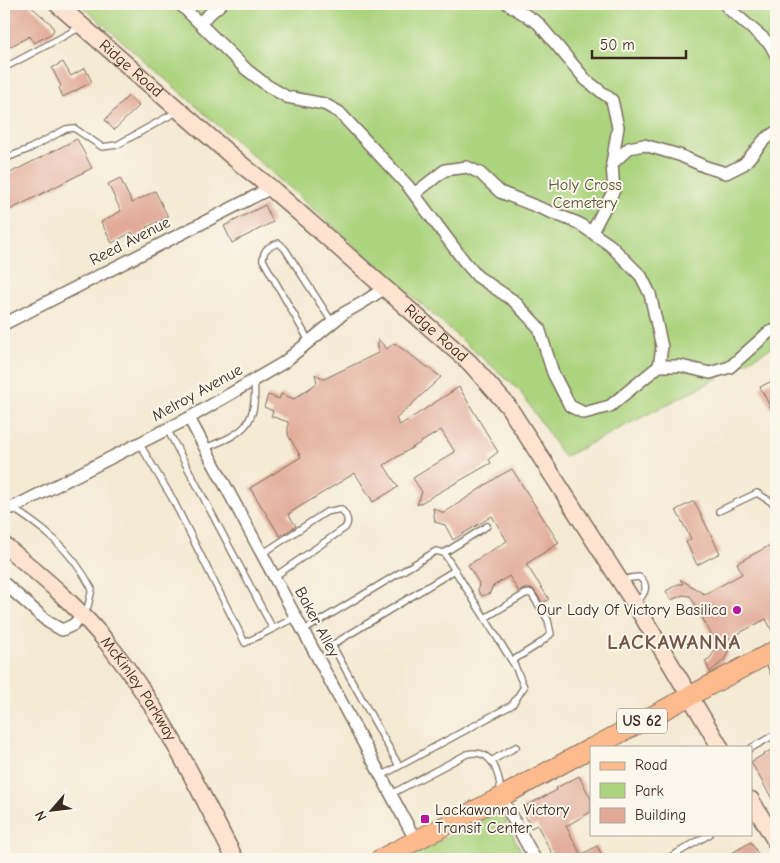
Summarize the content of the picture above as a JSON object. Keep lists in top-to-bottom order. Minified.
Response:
{"streets":{"main road":["Ridge Road","McKinley Parkway","US 62"],"street":["Reed Avenue","Melroy Avenue","Baker Alley"]},"crossings":[["Ridge Road","Reed Avenue"],["Ridge Road","Melroy Avenue"],["Ridge Road","US 62"],["Melroy Avenue","Baker Alley"],["Baker Alley","US 62"]],"districts":["LACKAWANNA"],"parks":["Holy Cross Cemetery"],"places":{"other":["Our Lady Of Victory Basilica"],"transit":["Lackawanna Victory Transit Center"]},"legend":["Road","Park","Building"],"scale_bar":"50 m","north":"bottom left"}
